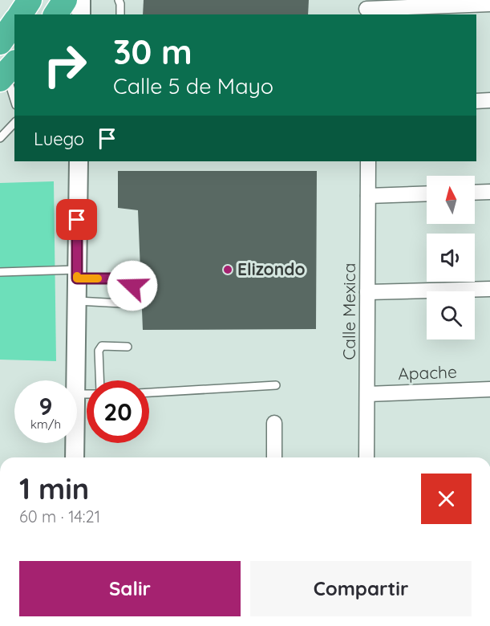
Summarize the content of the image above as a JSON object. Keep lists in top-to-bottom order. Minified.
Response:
{"streets":{"street":["Calle Mexica","Apache"]},"crossings":[["Calle Mexica","Apache"]],"places":["Elizondo"],"north":"top","page":{"turn":["30 m","Calle 5 de Mayo"],"then":"Luego","speed":"9 km/h","limit":"20","heading":["1 min","60 m · 14:21"],"buttons":["Salir","Compartir"]}}
